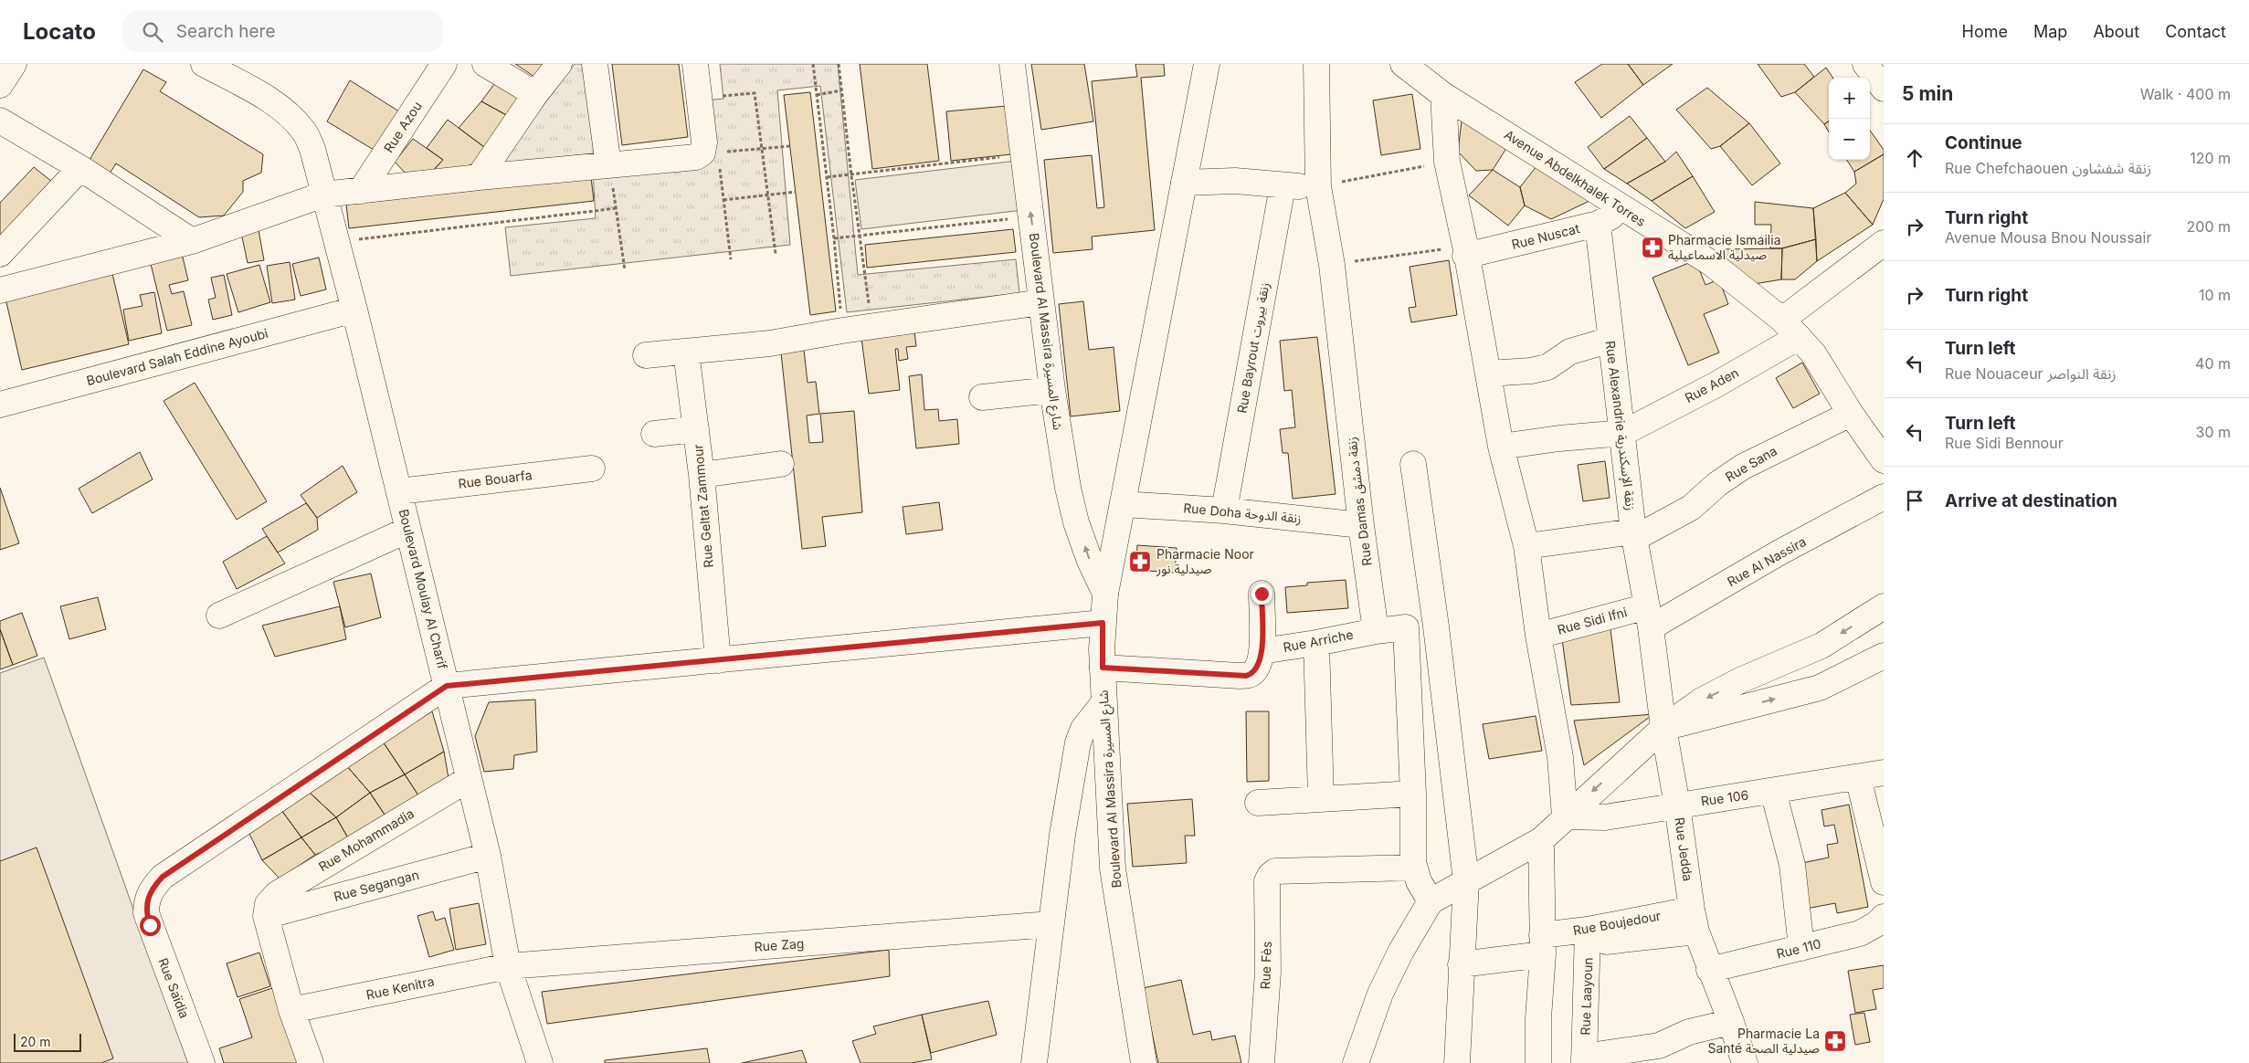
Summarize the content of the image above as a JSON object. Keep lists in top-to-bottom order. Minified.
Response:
{"streets":{"street":["Rue Azou","Avenue Abdelkhalek Torres","Rue Nuscat","Boulevard Al Massira شارع المسيرة","Rue Bayrout زنقة بيروت","Boulevard Salah Eddine Ayoubi","Rue Aden","Rue Alexandrie زنقة الإسكندرية","Rue Sana","Rue Bouarfa","Rue Damas زنقة دمشق","Rue Geltat Zammour","Rue Doha زنقة الدوحة","Rue Al Nassira","Boulevard Moulay Al Charif","Rue Sidi Ifni","Rue Arriche","Rue 106","Rue Mohammadia","Rue Jedda","Rue Segangan","Rue Boujedour","Rue Zag","Rue 110","Rue Fès","Rue Saïdia","Rue Kenitra","Rue Laayoun"]},"crossings":[["Avenue Abdelkhalek Torres","Rue Nuscat"],["Avenue Abdelkhalek Torres","Rue Aden"],["Avenue Abdelkhalek Torres","Rue Sana"],["Rue Nuscat","Rue Alexandrie زنقة الإسكندرية"],["Boulevard Al Massira شارع المسيرة","Rue Doha زنقة الدوحة"],["Rue Bayrout زنقة بيروت","Rue Doha زنقة الدوحة"],["Boulevard Salah Eddine Ayoubi","Boulevard Moulay Al Charif"],["Rue Aden","Rue Alexandrie زنقة الإسكندرية"],["Rue Alexandrie زنقة الإسكندرية","Rue Sana"],["Rue Alexandrie زنقة الإسكندرية","Rue Al Nassira"],["Rue Alexandrie زنقة الإسكندرية","Rue Sidi Ifni"],["Rue Alexandrie زنقة الإسكندرية","Rue Jedda"],["Rue Bouarfa","Boulevard Moulay Al Charif"],["Rue Damas زنقة دمشق","Rue Doha زنقة الدوحة"],["Rue Damas زنقة دمشق","Rue Arriche"],["Rue Al Nassira","Rue Sidi Ifni"],["Rue Al Nassira","Rue Jedda"],["Boulevard Moulay Al Charif","Rue Mohammadia"],["Boulevard Moulay Al Charif","Rue Segangan"],["Boulevard Moulay Al Charif","Rue Zag"],["Boulevard Moulay Al Charif","Rue Saïdia"],["Boulevard Moulay Al Charif","Rue Kenitra"],["Rue Sidi Ifni","Rue Jedda"],["Rue 106","Rue Jedda"],["Rue Mohammadia","Rue Segangan"],["Rue Jedda","Rue Boujedour"],["Rue Jedda","Rue 110"],["Rue Boujedour","Rue Laayoun"],["Rue Zag","Rue Kenitra"]],"places":{"pharmacy":["Pharmacie Ismailia صيدلية الاسماعيلية","Pharmacie Noor صيدلية نور","Pharmacie La Santé صيدلية الصحة"]},"scale_bar":"20 m","page":{"header":"Locato","search":"Search here","nav":["Home","Map","About","Contact"],"heading":["5 min","Walk · 400 m"],"map_buttons":["+","−"],"list":[["Continue","Rue Chefchaouen زنقة شفشاون","120 m"],["Turn right","Avenue Mousa Bnou Noussair","200 m"],["Turn right","10 m"],["Turn left","Rue Nouaceur زنقة النواصر","40 m"],["Turn left","Rue Sidi Bennour","30 m"],"Arrive at destination"],"scale":"20 m"}}
